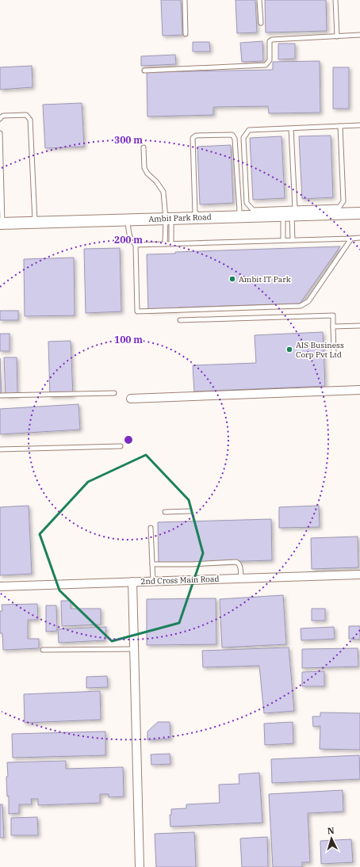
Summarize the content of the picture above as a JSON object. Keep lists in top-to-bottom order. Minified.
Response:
{"streets":{"street":["Ambit Park Road","2nd Cross Main Road"]},"places":["Ambit IT Park","AIS Business Corp Pvt Ltd"],"north":"top","rings":["300 m","200 m","100 m"]}
